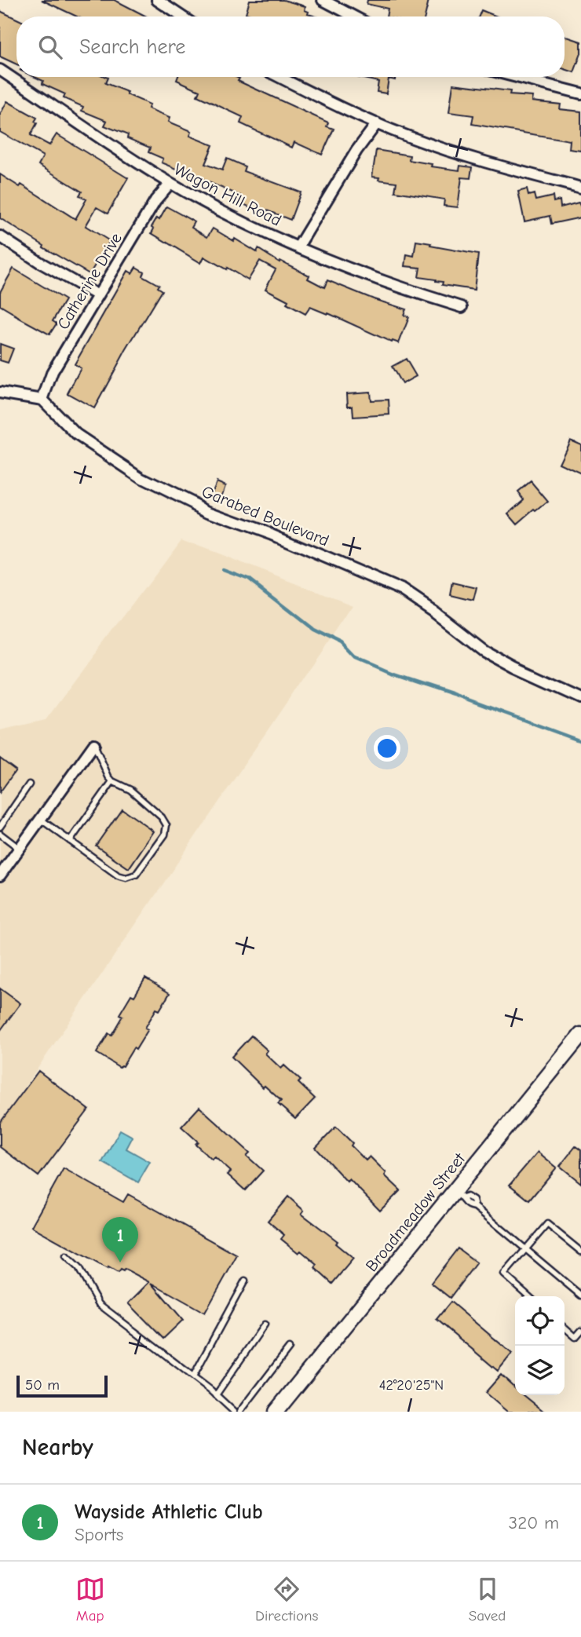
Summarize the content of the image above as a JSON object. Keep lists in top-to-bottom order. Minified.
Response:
{"streets":{"street":["Wagon Hill Road","Catherine Drive","Garabed Boulevard","Broadmeadow Street"]},"crossings":[["Wagon Hill Road","Catherine Drive"],["Catherine Drive","Garabed Boulevard"]],"scale_bar":"50 m","page":{"search":"Search here","pins":"1","scale":"50 m","heading":"Nearby","list":[{"mark":"1","name":"Wayside Athletic Club","note":"Sports","value":"320 m"}],"nav":["Map","Directions","Saved"]},"coordinates":["42°20'25\"N"]}
